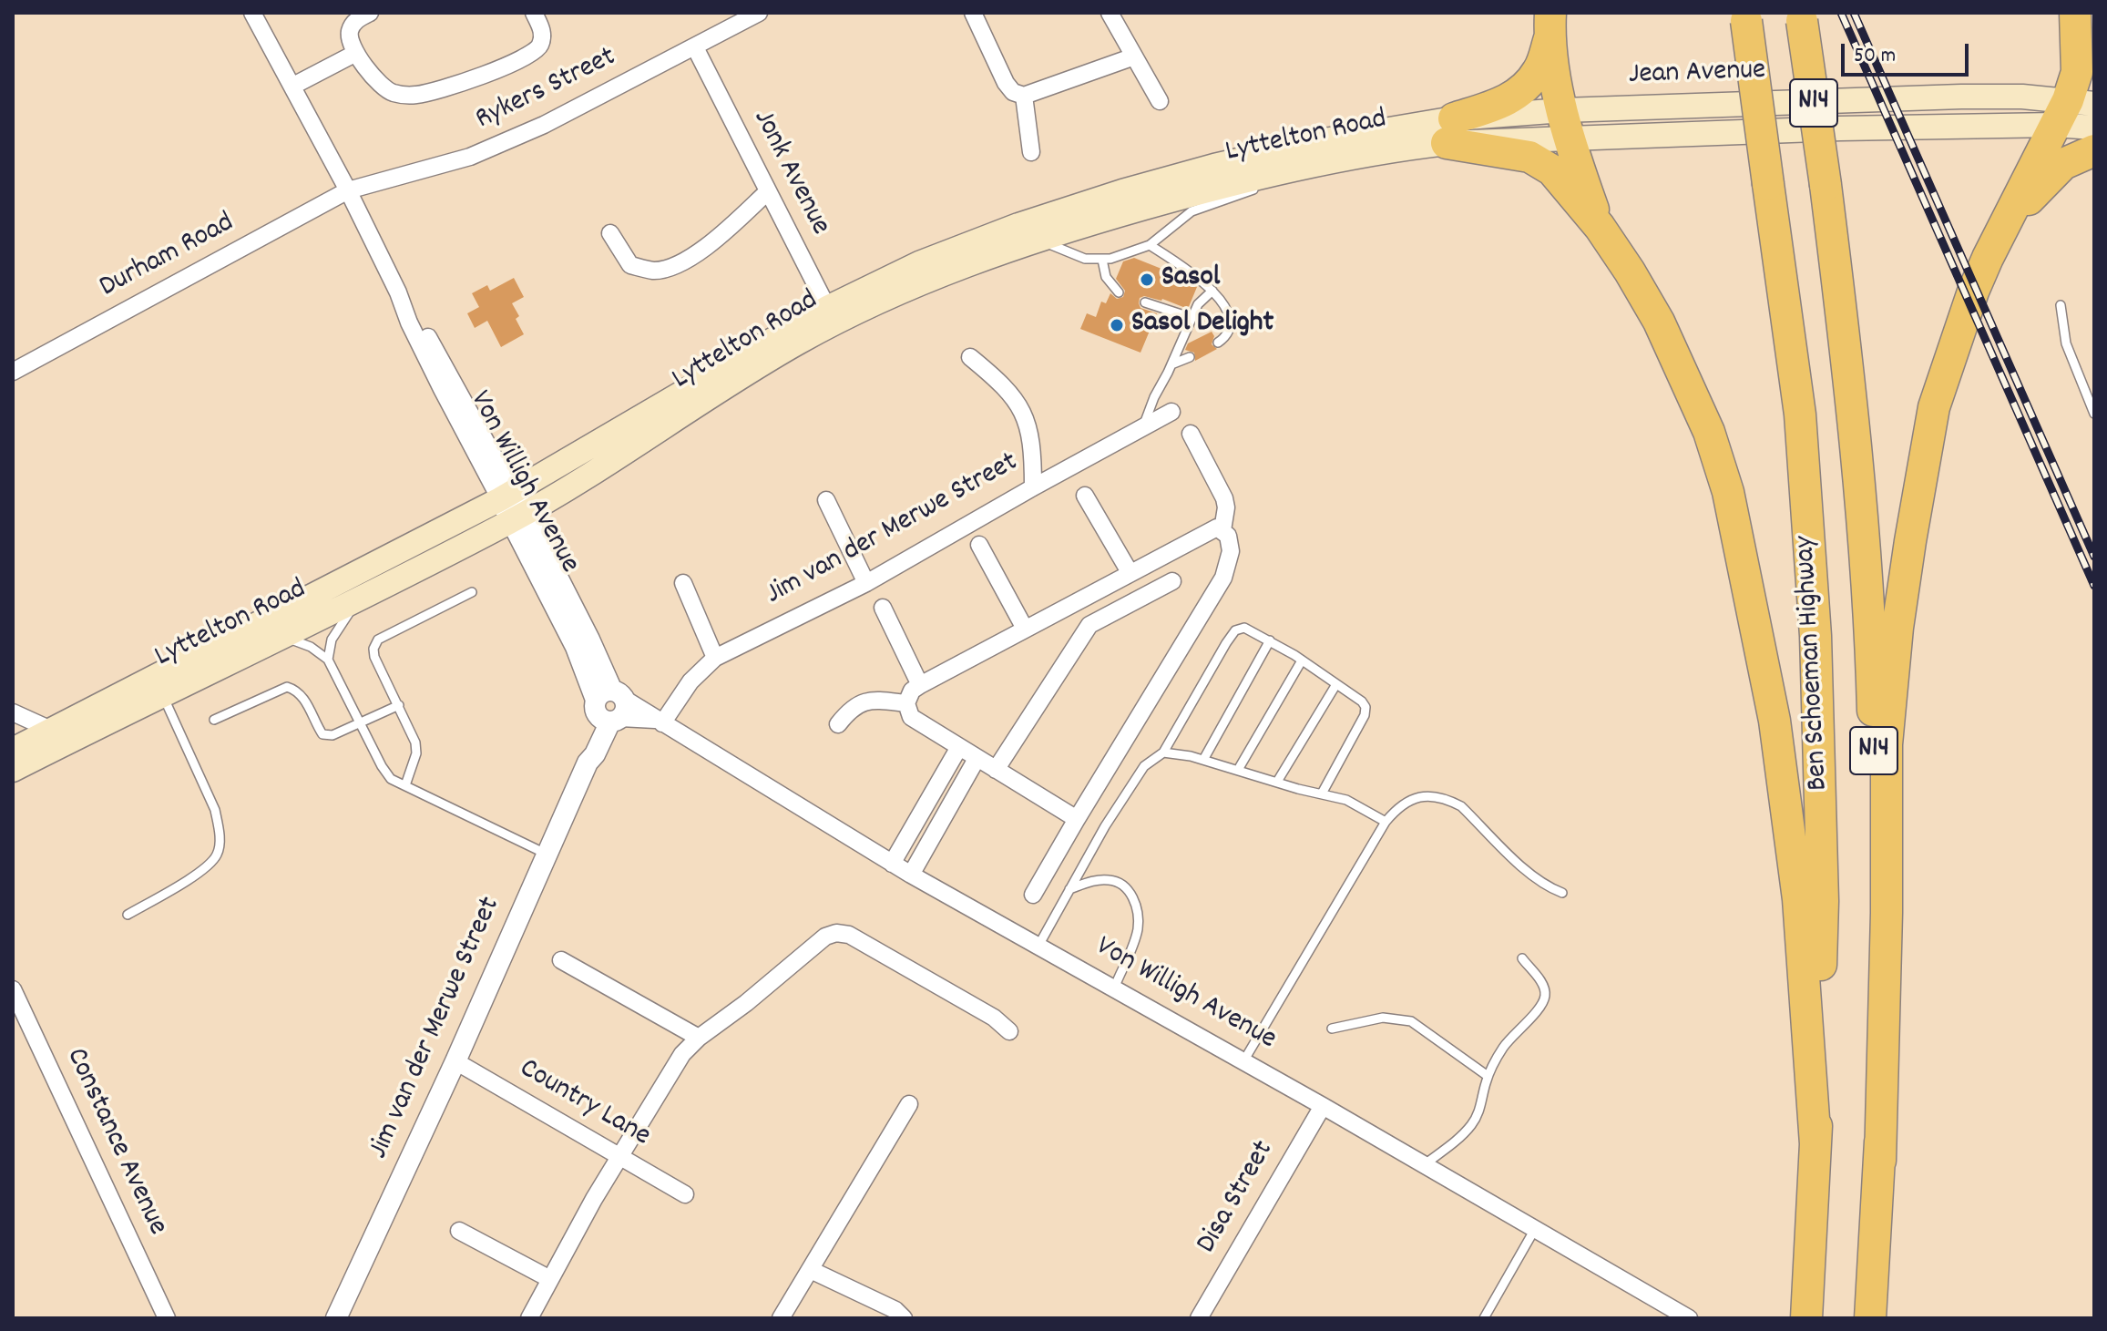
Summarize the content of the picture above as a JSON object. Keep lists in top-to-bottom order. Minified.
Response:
{"streets":{"highway":["N14","Ben Schoeman Highway"],"main road":["Jean Avenue","Lyttelton Road"],"street":["Rykers Street","Jonk Avenue","Durham Road","Von Willigh Avenue","Jim van der Merwe Street","Country Lane","Constance Avenue","Disa Street"]},"crossings":[["Jean Avenue","Lyttelton Road"],["Rykers Street","Jonk Avenue"],["Rykers Street","Durham Road"],["Rykers Street","Von Willigh Avenue"],["Lyttelton Road","Jonk Avenue"],["Lyttelton Road","Von Willigh Avenue"],["Durham Road","Von Willigh Avenue"],["Von Willigh Avenue","Jim van der Merwe Street"],["Von Willigh Avenue","Disa Street"],["Jim van der Merwe Street","Country Lane"]],"places":["Sasol","Sasol Delight"],"scale_bar":"50 m"}
